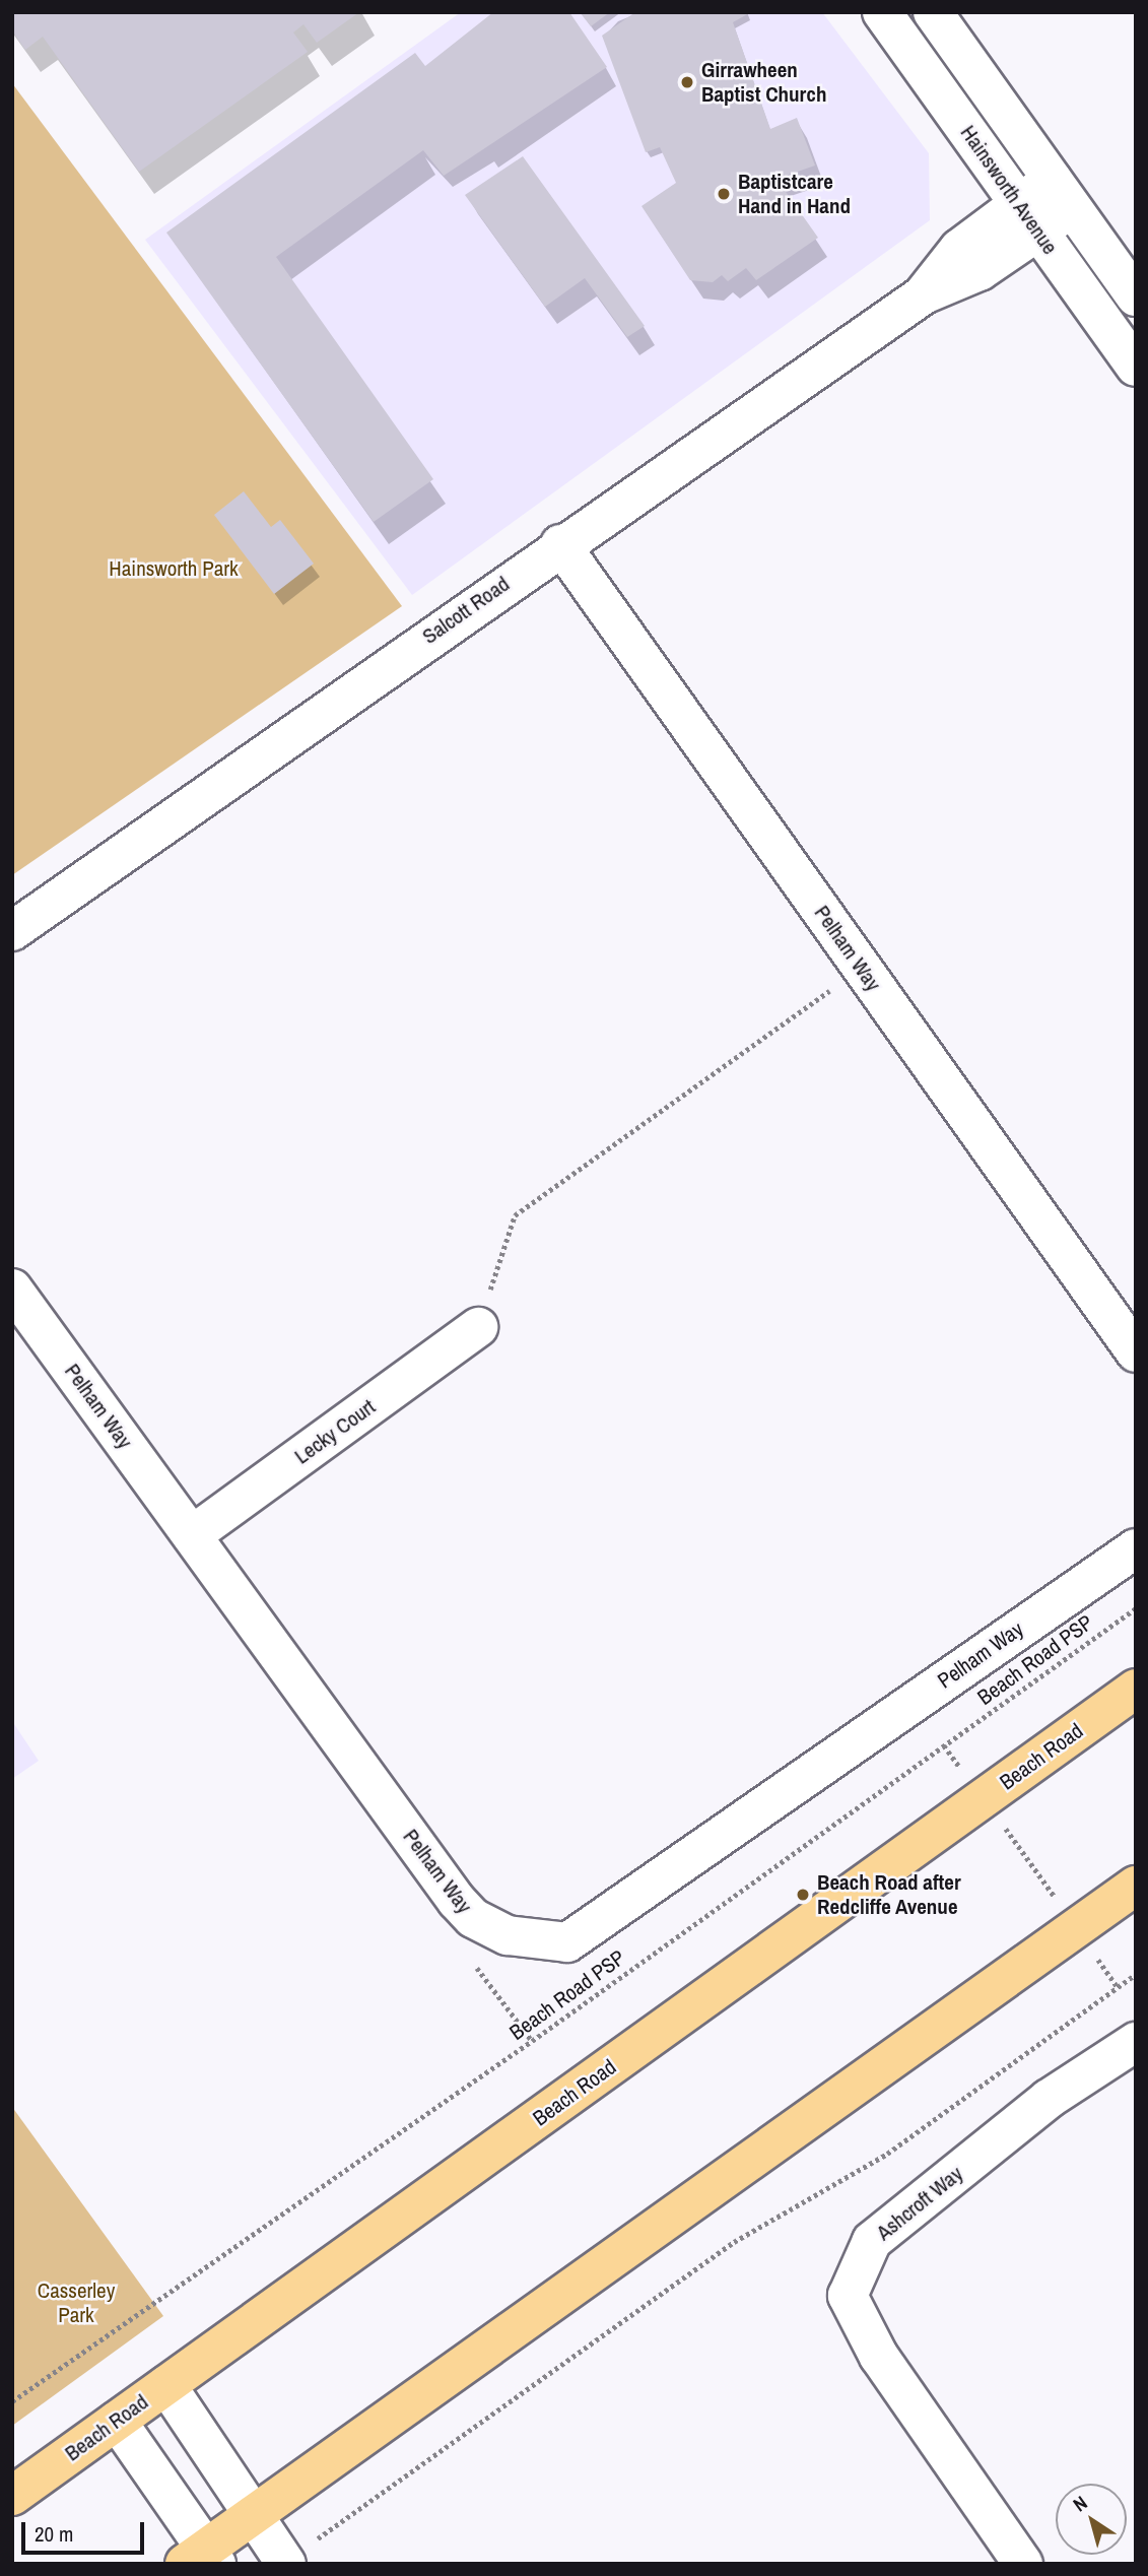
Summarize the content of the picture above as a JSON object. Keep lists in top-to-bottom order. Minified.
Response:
{"streets":{"main road":["Beach Road"],"street":["Hainsworth Avenue","Salcott Road","Pelham Way","Lecky Court","Ashcroft Way"],"path":["Beach Road PSP"]},"crossings":[["Hainsworth Avenue","Salcott Road"],["Salcott Road","Pelham Way"],["Pelham Way","Lecky Court"]],"parks":["Hainsworth Park","Casserley Park"],"places":["Girrawheen Baptist Church","Baptistcare Hand in Hand","Beach Road after Redcliffe Avenue"],"scale_bar":"20 m","north":"top left"}
